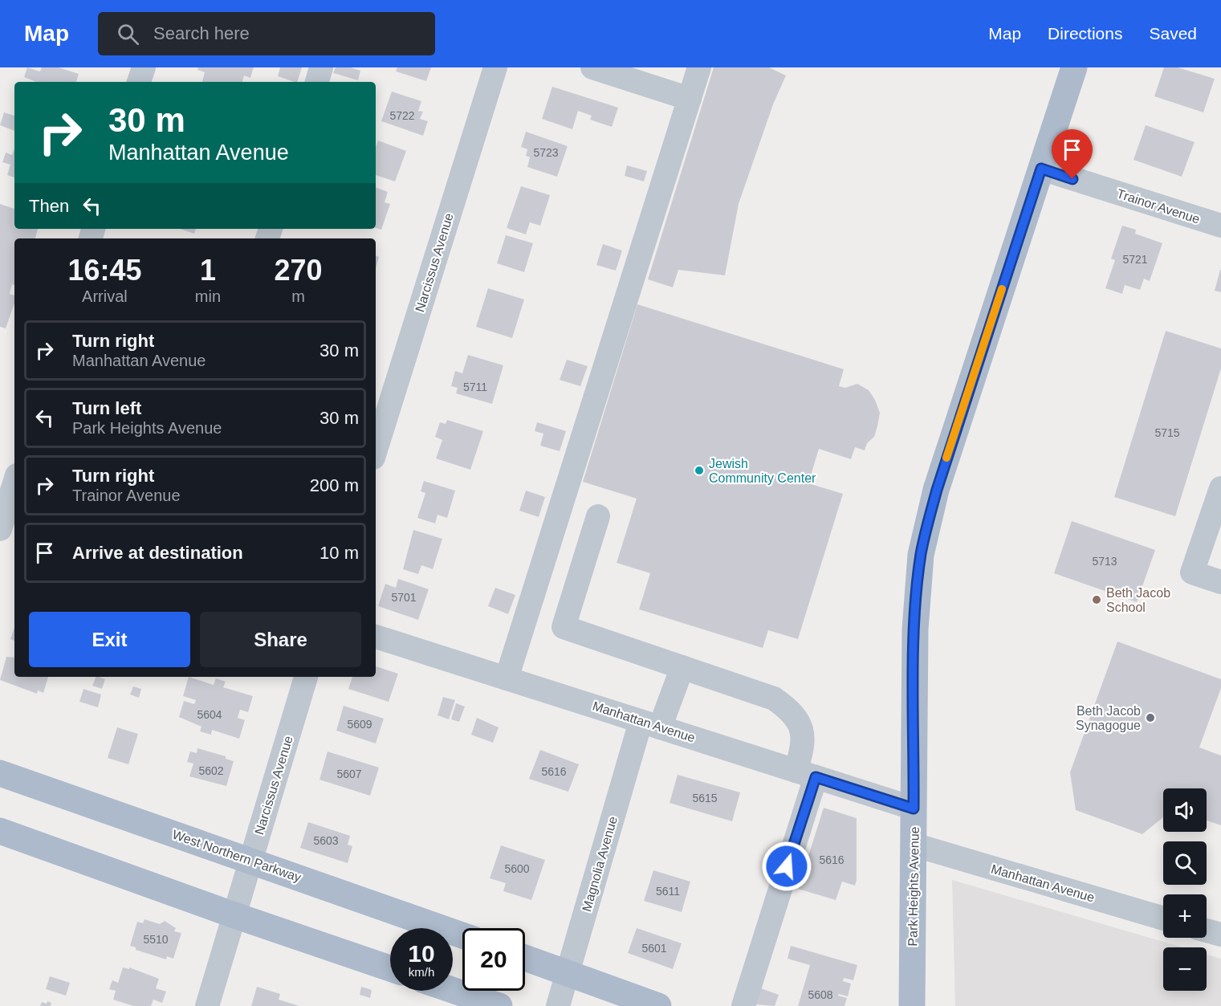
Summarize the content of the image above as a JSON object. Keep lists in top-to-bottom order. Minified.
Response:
{"streets":{"main road":["West Northern Parkway","Park Heights Avenue"],"street":["Trainor Avenue","Narcissus Avenue","Manhattan Avenue","Magnolia Avenue"]},"crossings":[["Trainor Avenue","Park Heights Avenue"],["Narcissus Avenue","West Northern Parkway"],["Manhattan Avenue","Magnolia Avenue"],["Manhattan Avenue","Park Heights Avenue"]],"places":["Jewish Community Center","Beth Jacob School","Beth Jacob Synagogue"],"house_numbers":["5722","5723","5721","5711","5715","5713","5701","5604","5609","5602","5616","5607","5615","5603","5616","5600","5611","5510","5601","5608"],"page":{"header":"Map","search":"Search here","nav":["Map","Directions","Saved"],"turn":["30 m","Manhattan Avenue"],"then":"Then","eta":["16:45","Arrival","1","min","270","m"],"list":[{"name":"Turn right","note":"Manhattan Avenue","value":"30 m"},{"name":"Turn left","note":"Park Heights Avenue","value":"30 m"},{"name":"Turn right","note":"Trainor Avenue","value":"200 m"},{"name":"Arrive at destination","value":"10 m"}],"buttons":["Exit","Share"],"map_buttons":["+","−"],"speed":"10 km/h","limit":"20"}}
